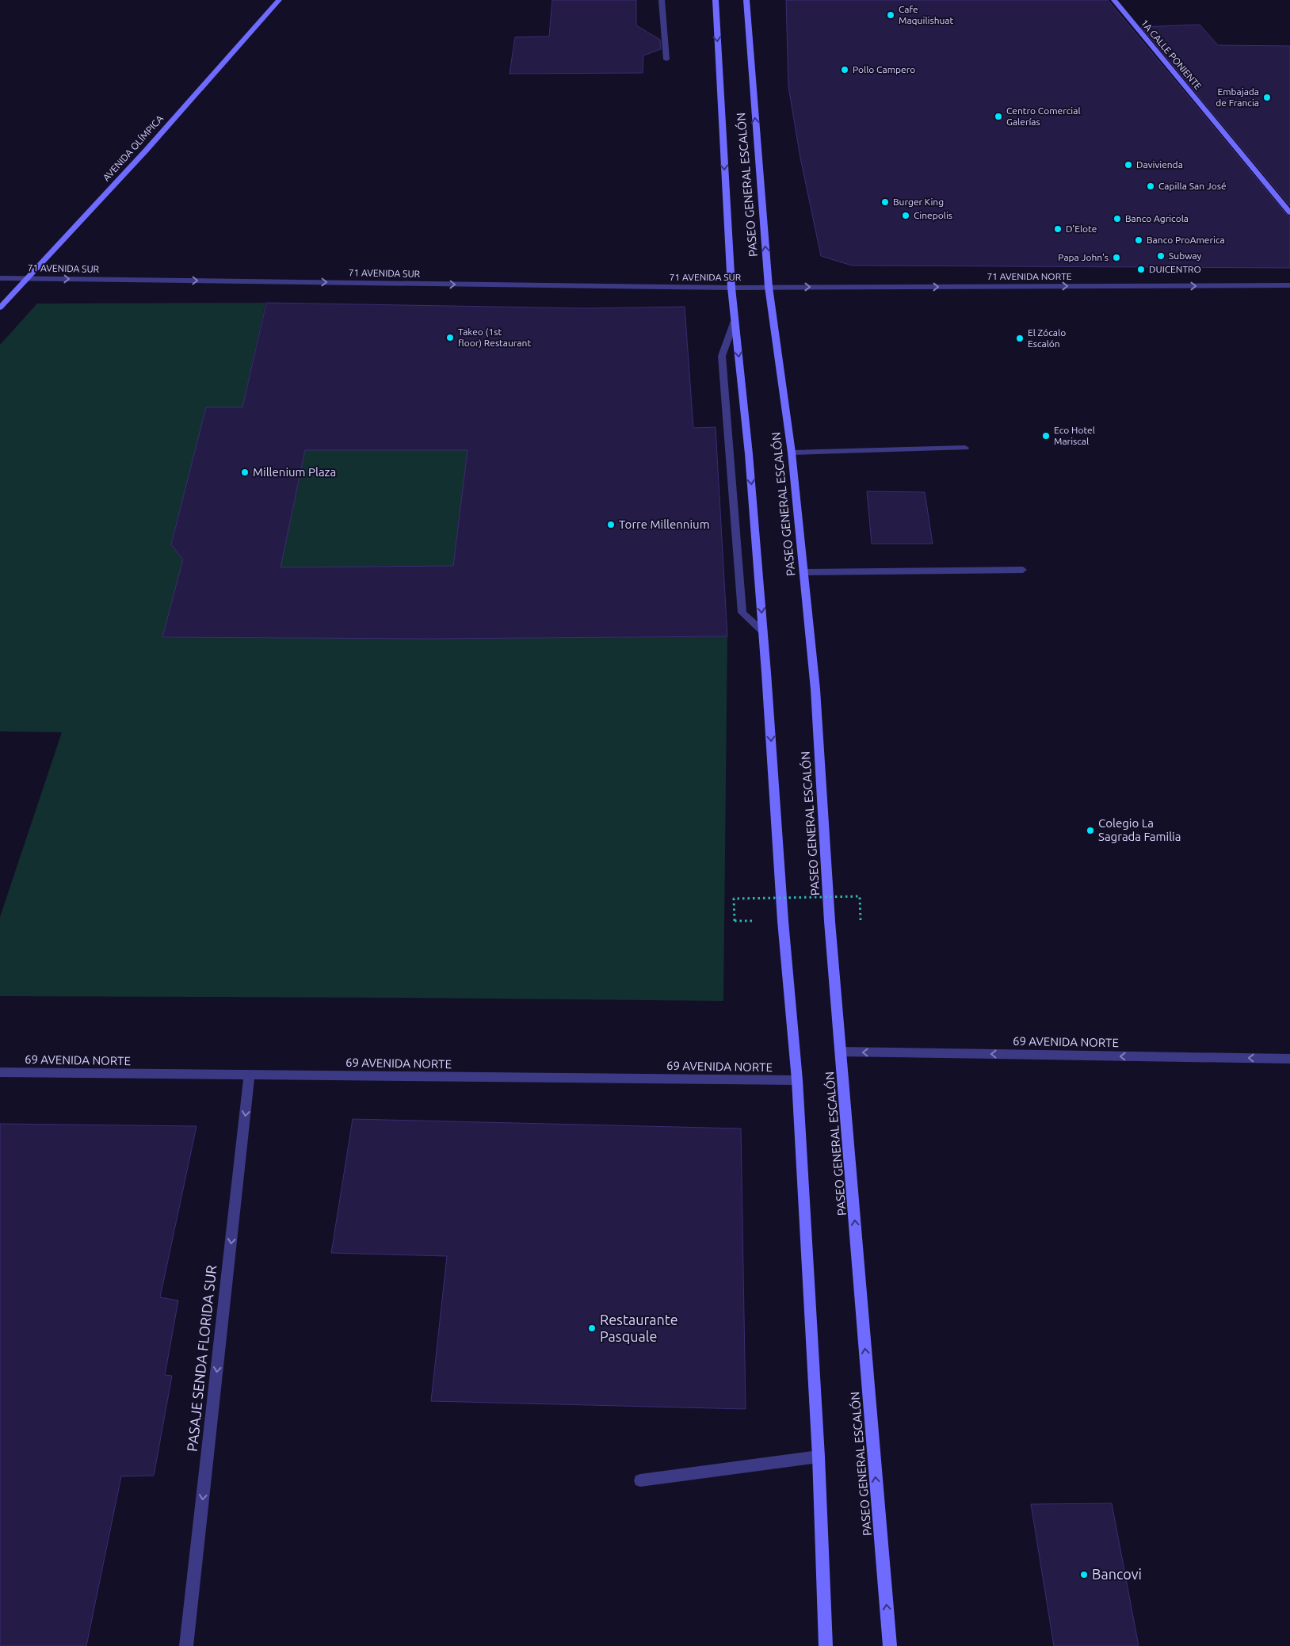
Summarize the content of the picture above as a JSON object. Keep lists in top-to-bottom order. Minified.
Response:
{"streets":{"main road":["1A CALLE PONIENTE","AVENIDA OLÍMPICA","PASEO GENERAL ESCALÓN"],"street":["71 AVENIDA SUR","71 AVENIDA NORTE","69 AVENIDA NORTE","PASAJE SENDA FLORIDA SUR"]},"crossings":[["AVENIDA OLÍMPICA","71 AVENIDA SUR"],["PASEO GENERAL ESCALÓN","71 AVENIDA SUR"],["PASEO GENERAL ESCALÓN","71 AVENIDA NORTE"],["PASEO GENERAL ESCALÓN","69 AVENIDA NORTE"],["71 AVENIDA SUR","71 AVENIDA NORTE"],["69 AVENIDA NORTE","PASAJE SENDA FLORIDA SUR"]],"one_way":["71 AVENIDA SUR","71 AVENIDA NORTE","69 AVENIDA NORTE","PASAJE SENDA FLORIDA SUR"],"places":["Cafe Maquilishuat","Pollo Campero","Embajada de Francia","Centro Comercial Galerías","Davivienda","Capilla San José","Burger King","Cinepolis","Banco Agricola","D'Elote","Banco ProAmerica","Subway","Papa John's","DUICENTRO","Takeo (1st floor) Restaurant","El Zócalo Escalón","Eco Hotel Mariscal","Millenium Plaza","Torre Millennium","Colegio La Sagrada Familia","Restaurante Pasquale","Bancovi"]}
